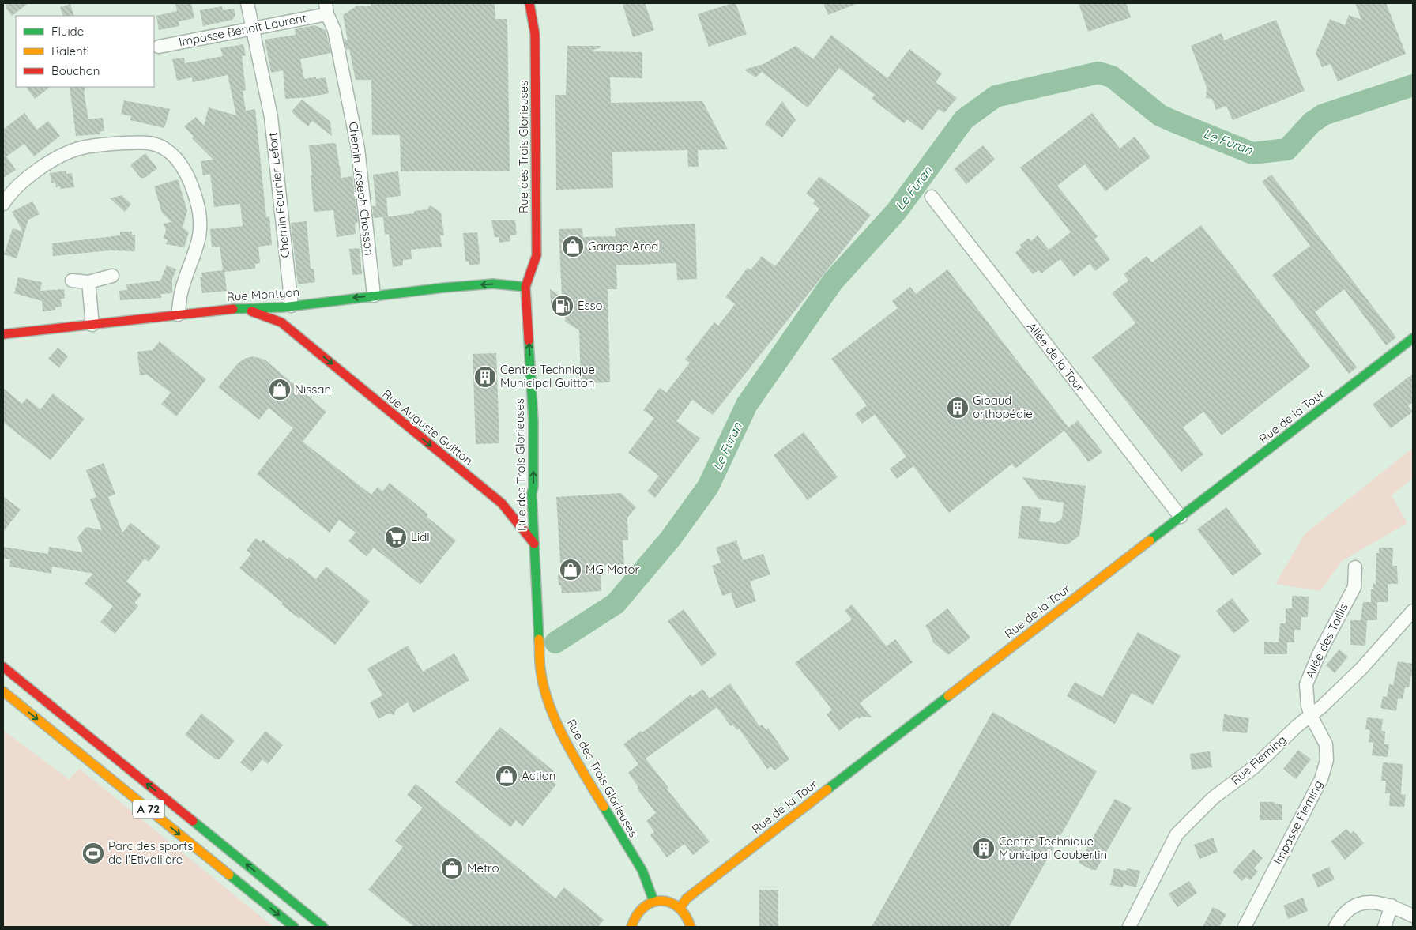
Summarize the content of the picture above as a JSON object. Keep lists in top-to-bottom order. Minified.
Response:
{"streets":{"main road":["Rue des Trois Glorieuses","Rue Montyon","Rue de la Tour","Rue Auguste Guitton","A 72"],"street":["Impasse Benoît Laurent","Chemin Joseph Chosson","Chemin Fournier Lefort","Allée de la Tour","Allée des Taillis","Rue Fleming","Impasse Fleming"]},"crossings":[["Impasse Benoît Laurent","Chemin Joseph Chosson"],["Impasse Benoît Laurent","Chemin Fournier Lefort"],["Rue des Trois Glorieuses","Rue Montyon"],["Rue des Trois Glorieuses","Rue Auguste Guitton"],["Chemin Joseph Chosson","Rue Montyon"],["Chemin Fournier Lefort","Rue Montyon"],["Rue Montyon","Rue Auguste Guitton"],["Allée de la Tour","Rue de la Tour"],["Allée des Taillis","Rue Fleming"],["Allée des Taillis","Impasse Fleming"],["Rue Fleming","Impasse Fleming"]],"one_way":["Rue Montyon","Rue Auguste Guitton"],"water":["Le Furan"],"places":{"shop":["Garage Arod","Nissan","MG Motor","Action","Metro"],"fuel station":["Esso"],"building":["Centre Technique Municipal Guitton","Gibaud orthopédie","Centre Technique Municipal Coubertin"],"supermarket":["Lidl"],"sports":["Parc des sports de l'Etivallière"]},"legend":["Fluide","Ralenti","Bouchon"]}
